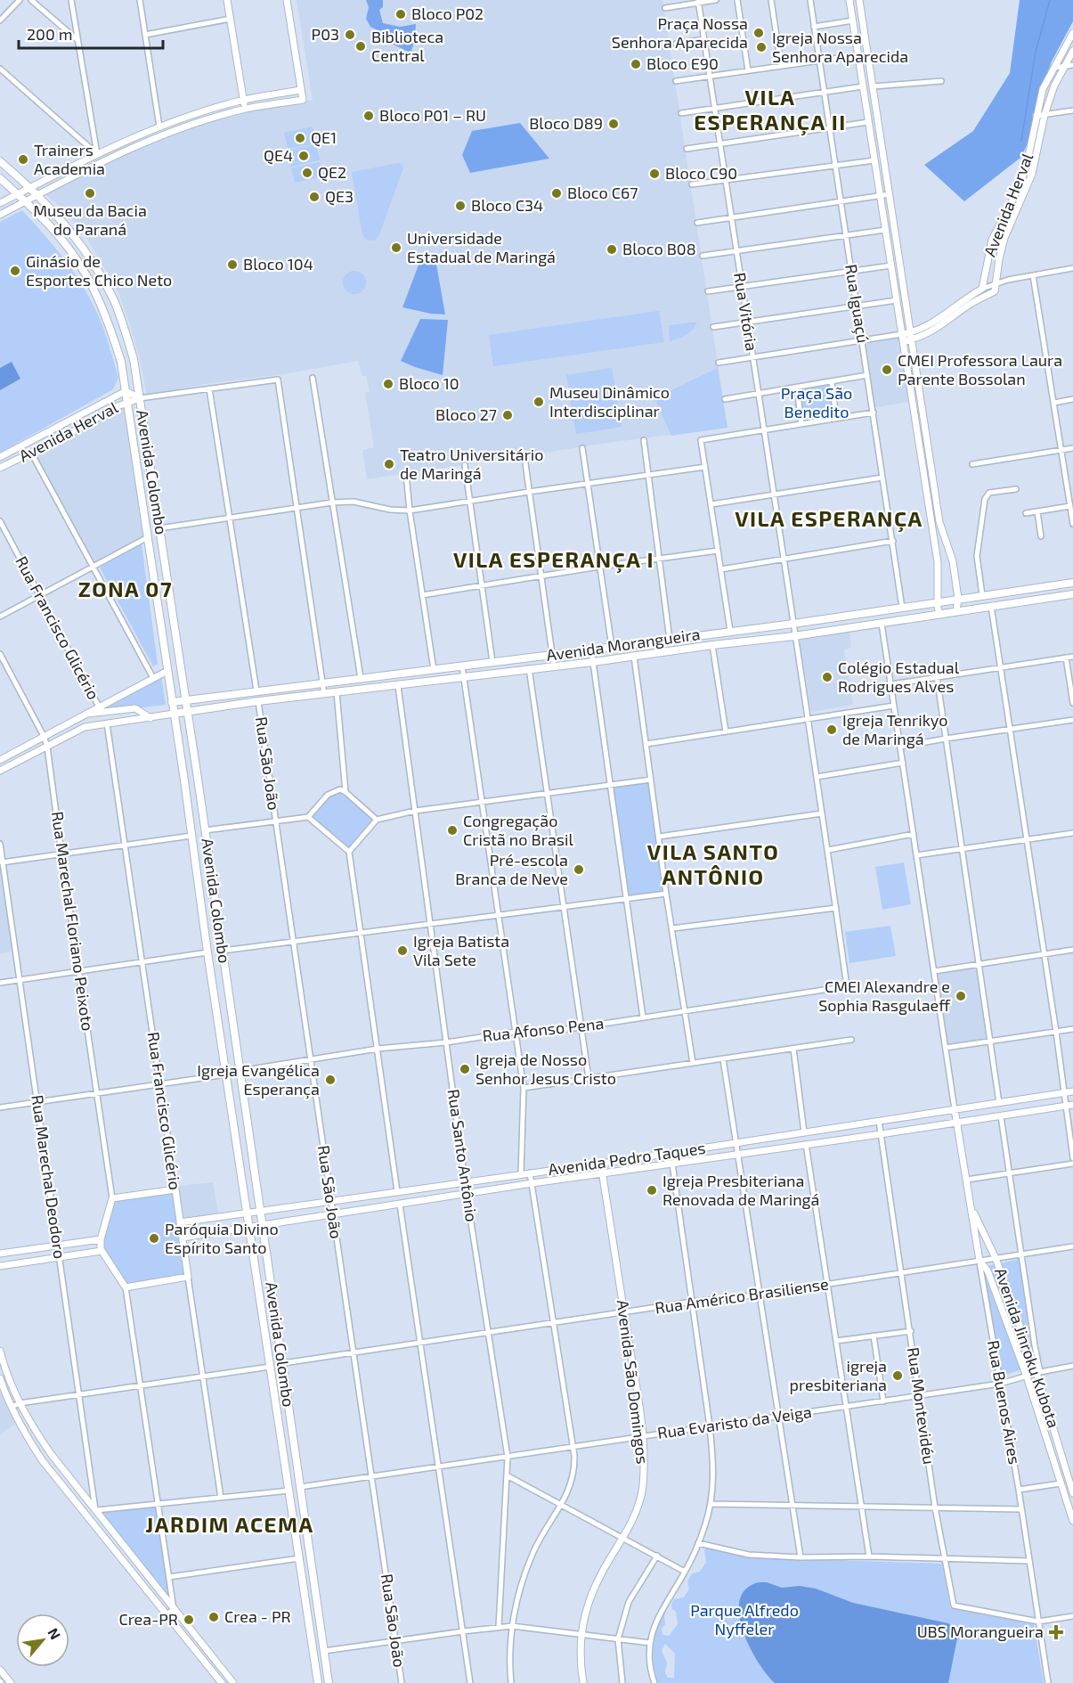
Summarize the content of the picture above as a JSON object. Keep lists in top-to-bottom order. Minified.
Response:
{"streets":{"main road":["Avenida Herval","Avenida Colombo","Rua Francisco Glicério","Avenida Morangueira","Avenida Pedro Taques","Avenida Jinroku Kubota","Avenida São Domingos","Rua Buenos Aires"],"street":["Rua Iguaçú","Rua Vitória","Rua São João","Rua Marechal Floriano Peixoto","Rua Afonso Pena","Rua Santo Antônio","Rua Marechal Deodoro","Rua Américo Brasiliense","Rua Montevidéu","Rua Evaristo da Veiga"]},"crossings":[["Avenida Herval","Avenida Colombo"],["Rua Iguaçú","Avenida Morangueira"],["Rua Vitória","Avenida Morangueira"],["Rua Vitória","Rua Afonso Pena"],["Avenida Colombo","Avenida Morangueira"],["Avenida Colombo","Rua Afonso Pena"],["Avenida Colombo","Avenida Pedro Taques"],["Avenida Colombo","Rua Américo Brasiliense"],["Avenida Colombo","Rua Evaristo da Veiga"],["Rua Francisco Glicério","Avenida Pedro Taques"],["Avenida Morangueira","Rua São João"],["Avenida Morangueira","Rua Santo Antônio"],["Rua São João","Rua Afonso Pena"],["Rua São João","Avenida Pedro Taques"],["Rua São João","Rua Américo Brasiliense"],["Rua São João","Rua Evaristo da Veiga"],["Rua Afonso Pena","Rua Santo Antônio"],["Rua Santo Antônio","Avenida Pedro Taques"],["Rua Santo Antônio","Rua Américo Brasiliense"],["Rua Santo Antônio","Rua Evaristo da Veiga"],["Avenida Pedro Taques","Avenida São Domingos"],["Avenida Pedro Taques","Rua Buenos Aires"],["Avenida Pedro Taques","Rua Montevidéu"],["Rua Américo Brasiliense","Avenida Jinroku Kubota"],["Rua Américo Brasiliense","Avenida São Domingos"],["Rua Américo Brasiliense","Rua Buenos Aires"],["Rua Américo Brasiliense","Rua Montevidéu"],["Avenida Jinroku Kubota","Rua Buenos Aires"],["Avenida Jinroku Kubota","Rua Evaristo da Veiga"],["Avenida São Domingos","Rua Evaristo da Veiga"],["Rua Buenos Aires","Rua Montevidéu"],["Rua Buenos Aires","Rua Evaristo da Veiga"],["Rua Montevidéu","Rua Evaristo da Veiga"]],"districts":["VILA ESPERANÇA II","VILA ESPERANÇA","VILA ESPERANÇA I","ZONA 07","VILA SANTO ANTÔNIO","JARDIM ACEMA"],"parks":["Praça São Benedito","Parque Alfredo Nyffeler"],"places":{"other":["Bloco P02","Praça Nossa Senhora Aparecida","P03","Biblioteca Central","Igreja Nossa Senhora Aparecida","Bloco E90","Bloco P01 – RU","Bloco D89","QE1","QE4","Trainers Academia","QE2","Bloco C90","Museu da Bacia do Paraná","Bloco C67","QE3","Bloco C34","Universidade Estadual de Maringá","Bloco B08","Bloco 104","Ginásio de Esportes Chico Neto","CMEI Professora Laura Parente Bossolan","Bloco 10","Museu Dinâmico Interdisciplinar","Bloco 27","Teatro Universitário de Maringá","Colégio Estadual Rodrigues Alves","Igreja Tenrikyo de Maringá","Congregação Cristã no Brasil","Pré-escola Branca de Neve","Igreja Batista Vila Sete","CMEI Alexandre e Sophia Rasgulaeff","Igreja de Nosso Senhor Jesus Cristo","Igreja Evangélica Esperança","Igreja Presbiteriana Renovada de Maringá","Paróquia Divino Espírito Santo","igreja presbiteriana","Crea - PR","Crea-PR"],"health":["UBS Morangueira"]},"scale_bar":"200 m","north":"top right"}
